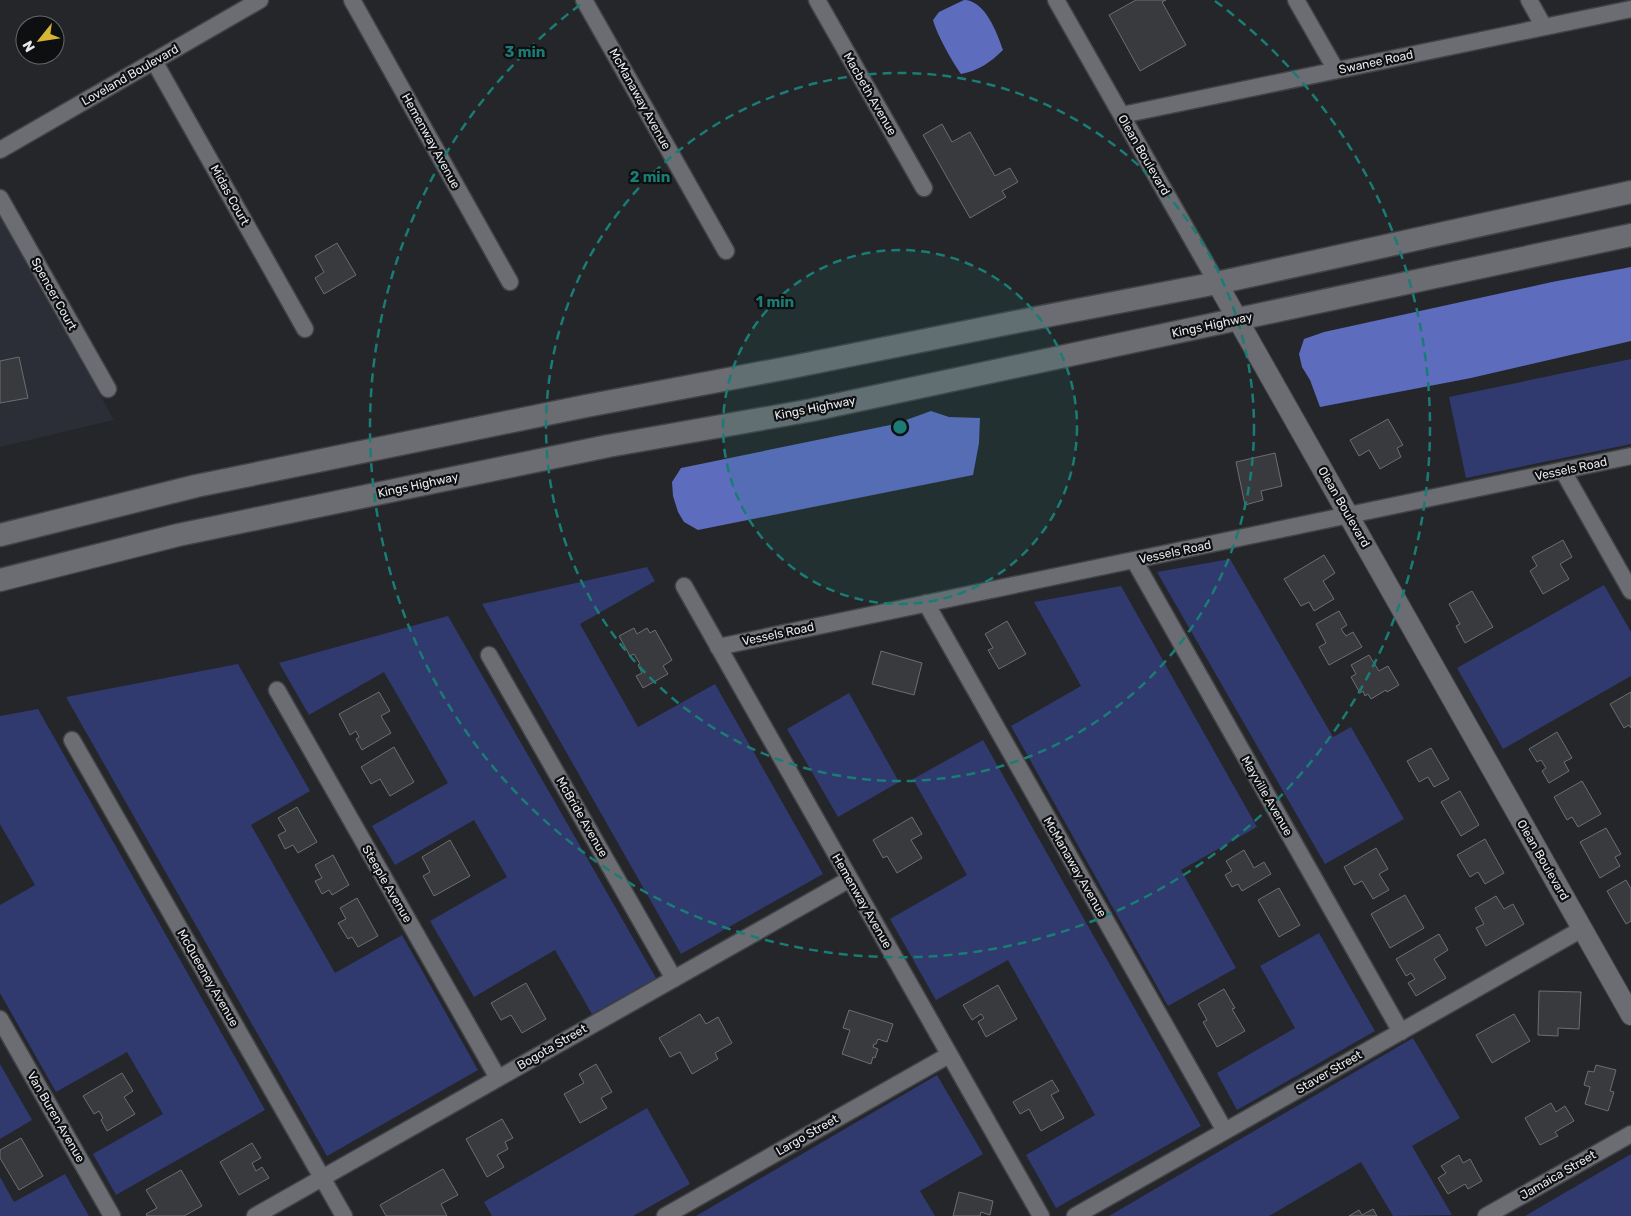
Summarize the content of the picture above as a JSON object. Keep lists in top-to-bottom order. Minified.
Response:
{"streets":{"main road":["Kings Highway"],"street":["Swanee Road","Loveland Boulevard","Macbeth Avenue","McManaway Avenue","Hemenway Avenue","Olean Boulevard","Midas Court","Spencer Court","Vessels Road","Mayville Avenue","McBride Avenue","Steeple Avenue","McQueeney Avenue","Bogota Street","Staver Street","Van Buren Avenue","Largo Street","Jamaica Street"]},"crossings":[["Swanee Road","Olean Boulevard"],["Loveland Boulevard","Midas Court"],["McManaway Avenue","Vessels Road"],["McManaway Avenue","Staver Street"],["Hemenway Avenue","Vessels Road"],["Hemenway Avenue","Bogota Street"],["Hemenway Avenue","Largo Street"],["Olean Boulevard","Kings Highway"],["Olean Boulevard","Vessels Road"],["Olean Boulevard","Staver Street"],["Vessels Road","Mayville Avenue"],["Mayville Avenue","Staver Street"],["McBride Avenue","Bogota Street"],["Steeple Avenue","Bogota Street"],["McQueeney Avenue","Bogota Street"]],"north":"bottom left","rings":["3 min","2 min","1 min"]}
